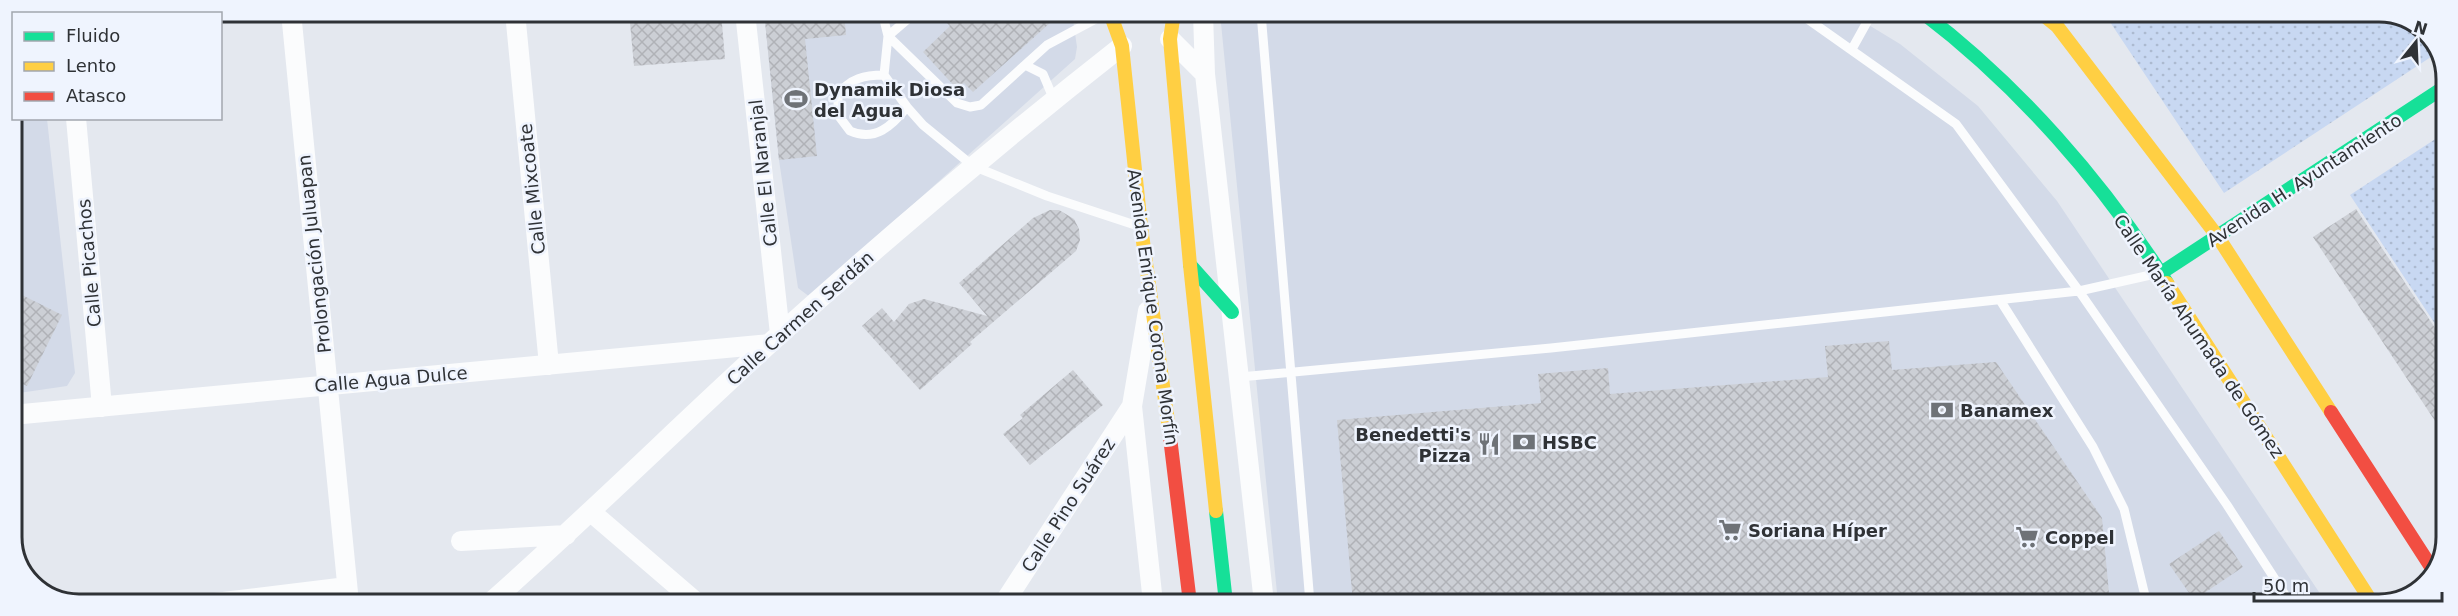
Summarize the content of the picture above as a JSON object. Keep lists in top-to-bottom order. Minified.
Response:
{"streets":{"main road":["Avenida H. Ayuntamiento","Avenida Enrique Corona Morfín","Calle María Ahumada de Gómez"],"street":["Calle El Naranjal","Calle Mixcoate","Prolongación Juluapan","Calle Picachos","Calle Carmen Serdán","Calle Agua Dulce","Calle Pino Suárez"]},"crossings":[["Calle El Naranjal","Calle Carmen Serdán"],["Calle El Naranjal","Calle Agua Dulce"],["Avenida H. Ayuntamiento","Calle María Ahumada de Gómez"],["Calle Mixcoate","Calle Agua Dulce"],["Prolongación Juluapan","Calle Agua Dulce"],["Calle Picachos","Calle Agua Dulce"],["Avenida Enrique Corona Morfín","Calle Carmen Serdán"],["Calle Carmen Serdán","Calle Agua Dulce"]],"places":{"sports":["Dynamik Diosa del Agua"],"bank":["Banamex","HSBC"],"restaurant":["Benedetti's Pizza"],"supermarket":["Soriana Híper","Coppel"]},"legend":["Fluido","Lento","Atasco"],"scale_bar":"50 m","north":"top"}
